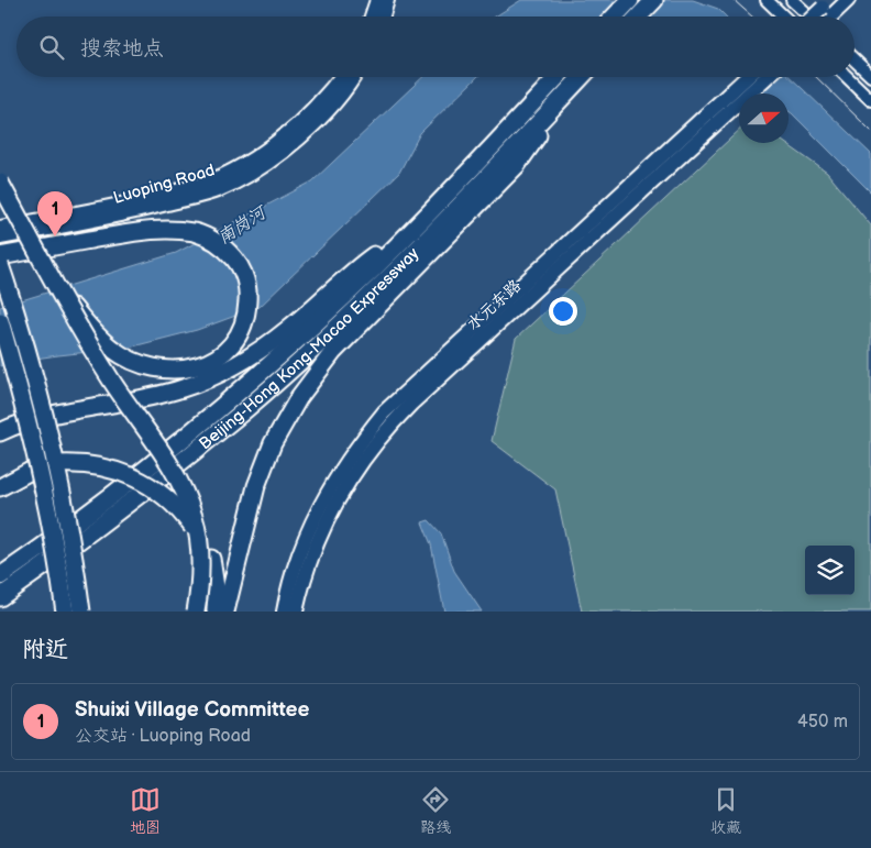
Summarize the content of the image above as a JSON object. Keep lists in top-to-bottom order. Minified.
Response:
{"streets":{"highway":["Beijing-Hong Kong-Macao Expressway"],"main road":["Luoping Road","水元东路"]},"water":["南岗河"],"north":"right","page":{"search":"搜索地点","pins":"1","heading":"附近","list":[{"mark":"1","name":"Shuixi Village Committee","note":"公交站 · Luoping Road","value":"450 m"}],"nav":["地图","路线","收藏"]}}
